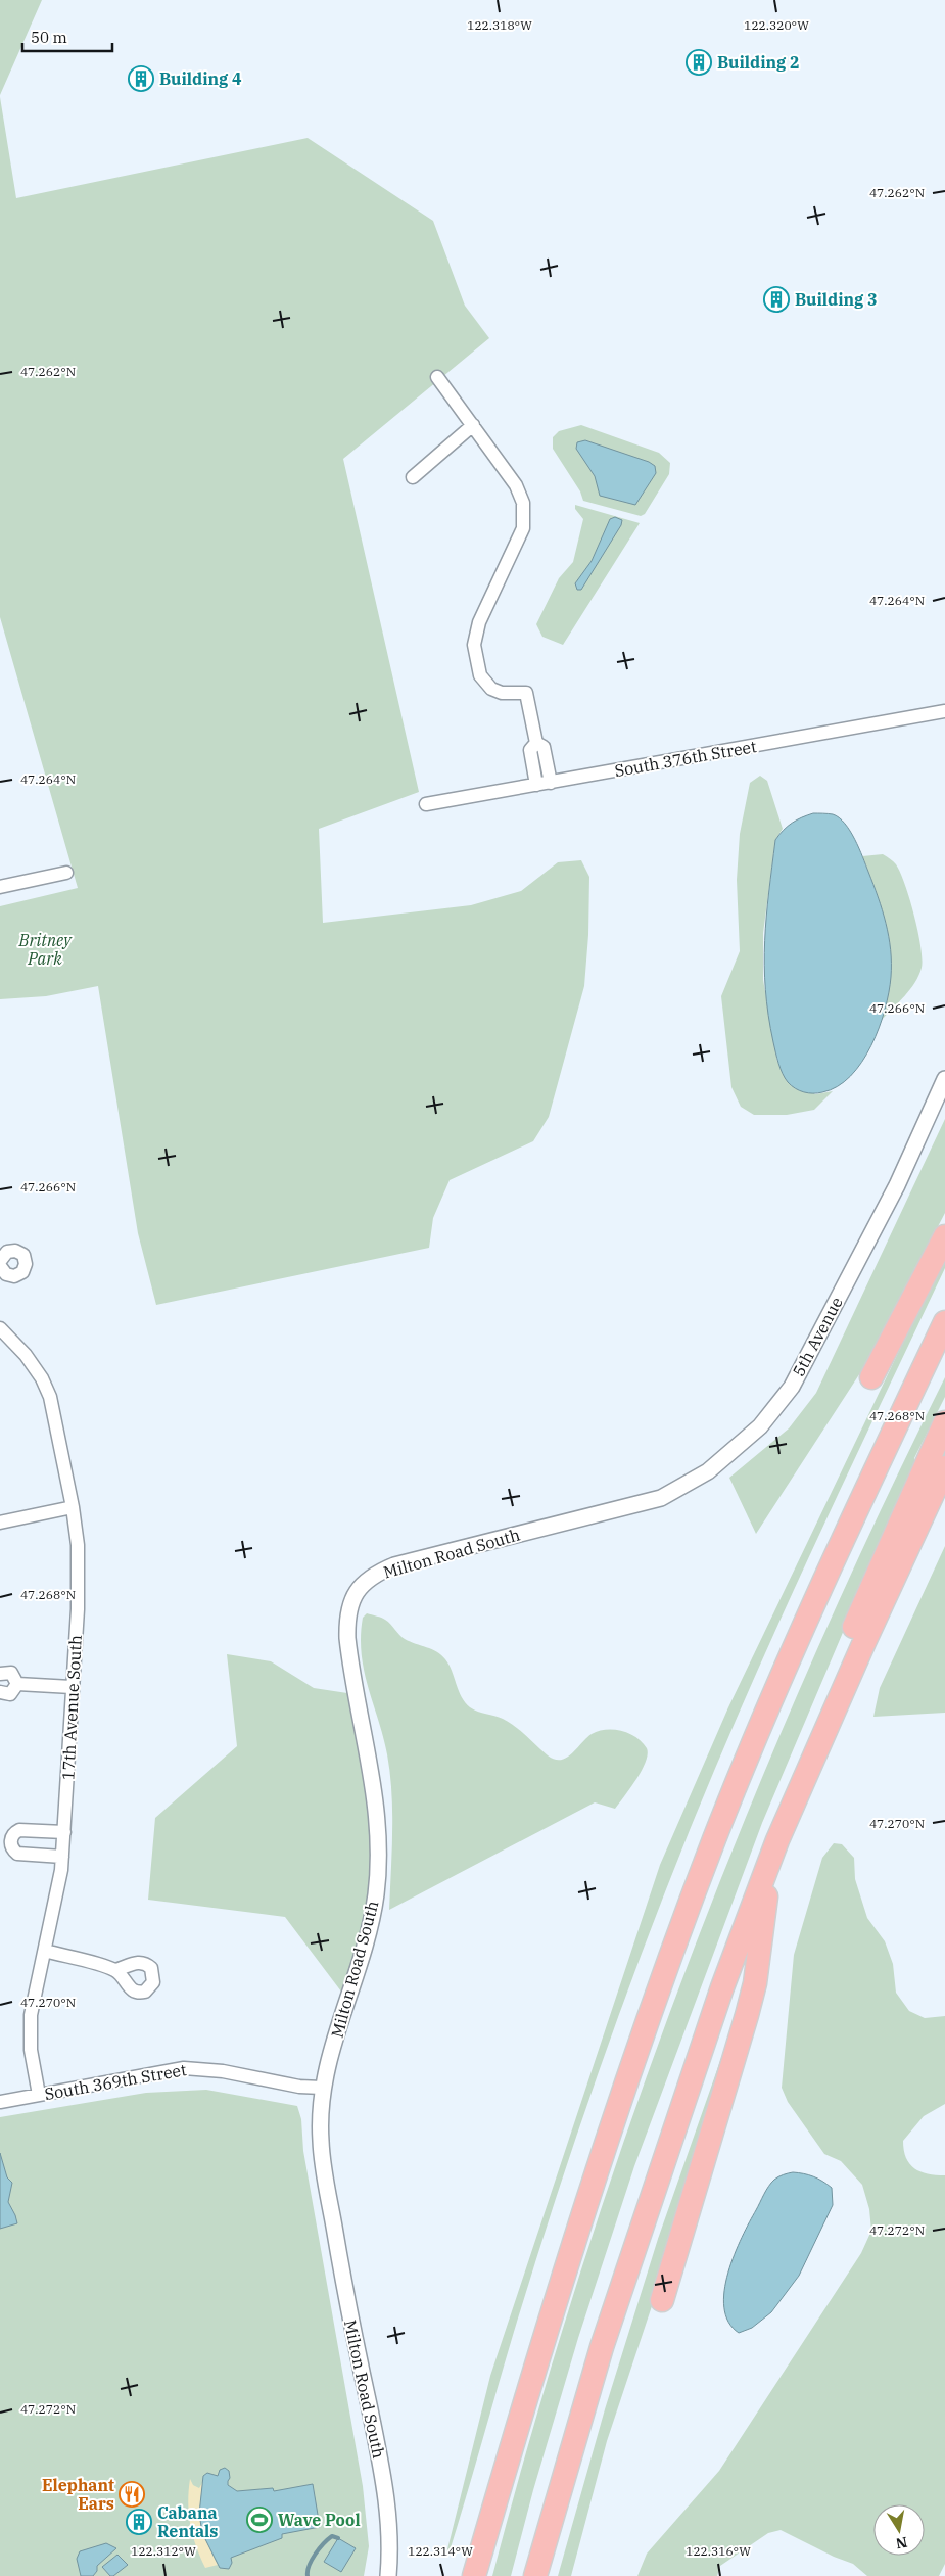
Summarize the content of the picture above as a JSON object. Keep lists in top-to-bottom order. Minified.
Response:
{"streets":{"street":["South 376th Street","5th Avenue","Milton Road South","17th Avenue South","South 369th Street"]},"crossings":[["5th Avenue","Milton Road South"],["Milton Road South","South 369th Street"],["17th Avenue South","South 369th Street"]],"parks":["Britney Park"],"places":{"building":["Building 2","Building 4","Building 3","Cabana Rentals"],"restaurant":["Elephant Ears"],"sports":["Wave Pool"]},"scale_bar":"50 m","north":"bottom","coordinates":["122.318°W","122.320°W","47.262°N","47.264°N","47.266°N","47.268°N","47.270°N","47.272°N","122.312°W","122.314°W","122.316°W"]}
